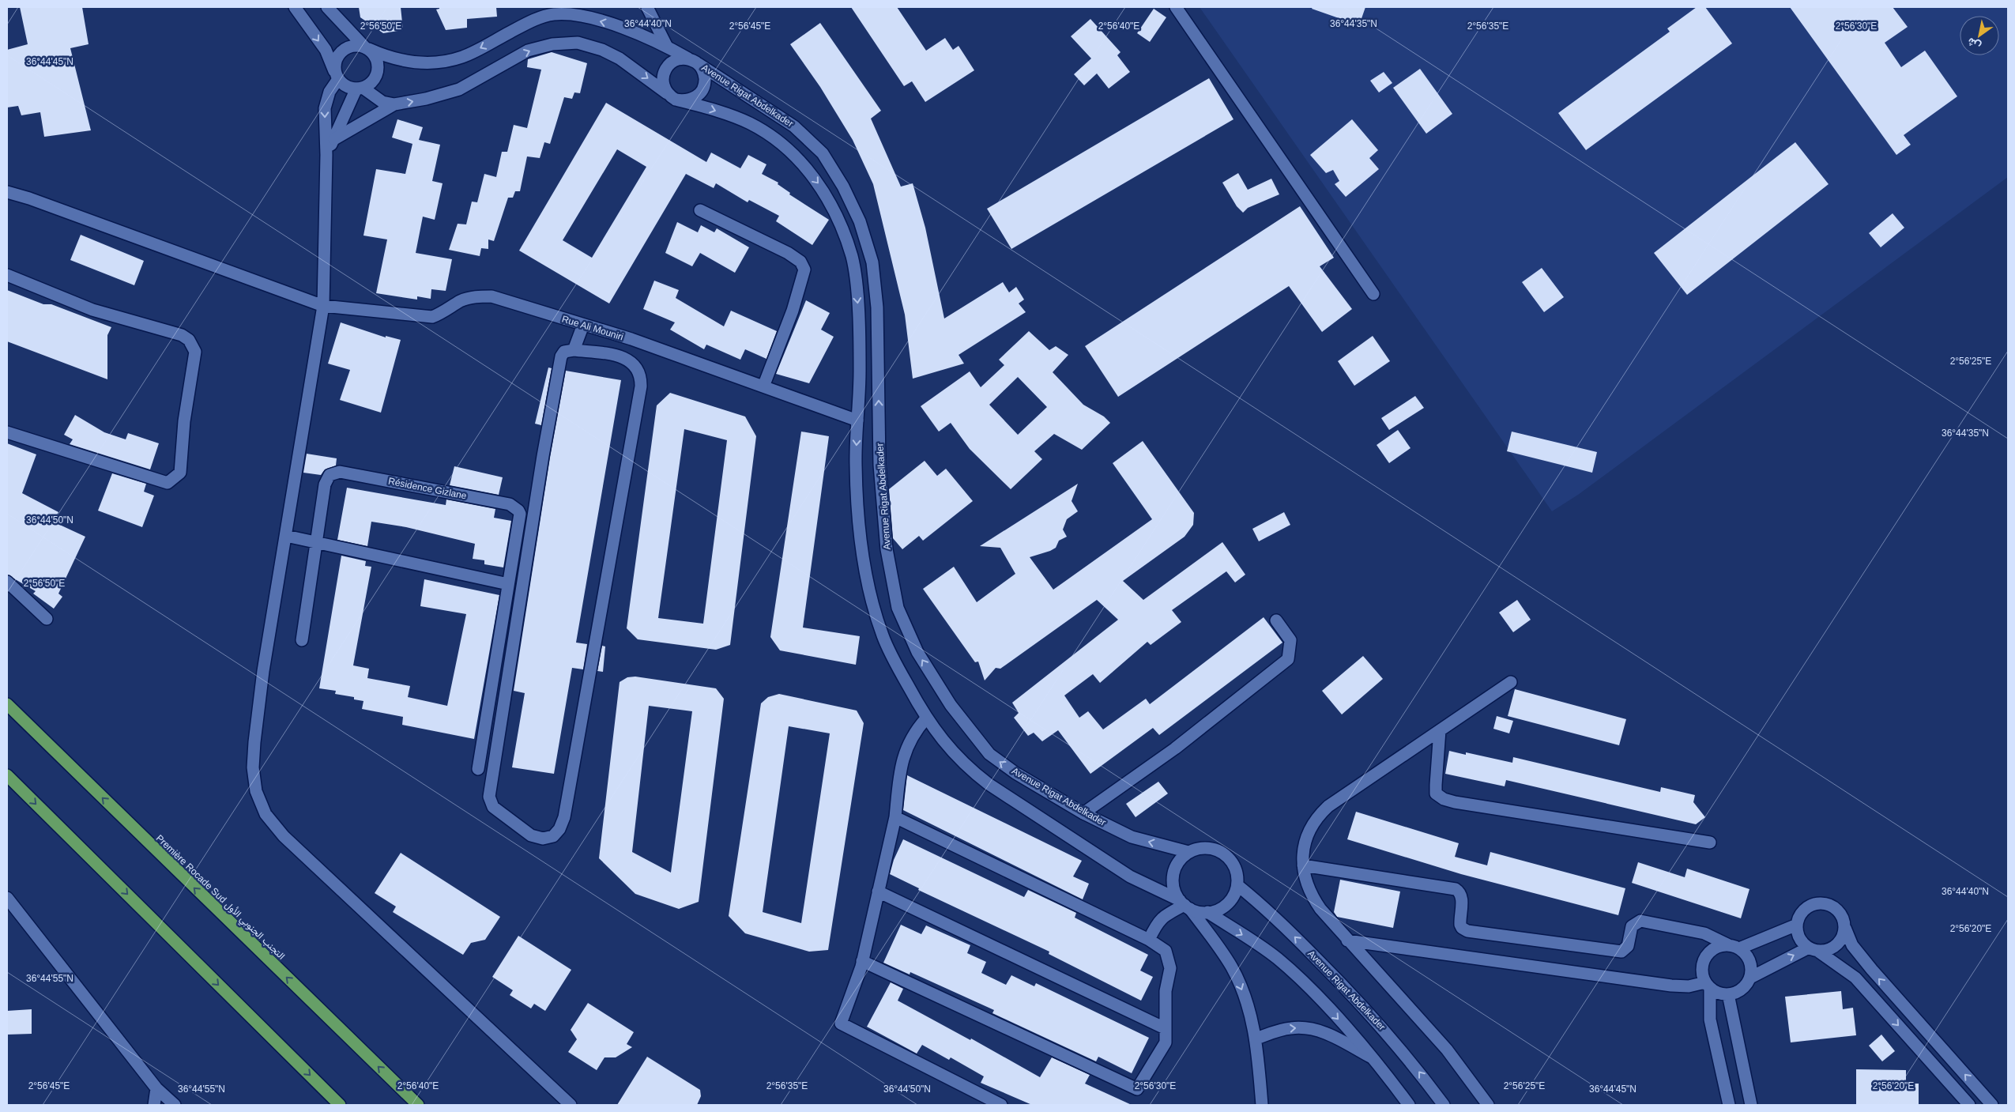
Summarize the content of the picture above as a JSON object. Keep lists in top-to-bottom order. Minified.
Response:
{"streets":{"highway":["Première Rocade Sud التجنب الجنوبي الأول"],"street":["Avenue Rigat Abdelkader","Rue Ali Mouniri","Résidence Gizlane"]},"north":"bottom left","coordinates":["36°44'40\"N","36°44'35\"N","2°56'50\"E","2°56'45\"E","2°56'40\"E","2°56'35\"E","2°56'30\"E","36°44'45\"N","2°56'25\"E","36°44'50\"N","2°56'20\"E","36°44'55\"N"]}
